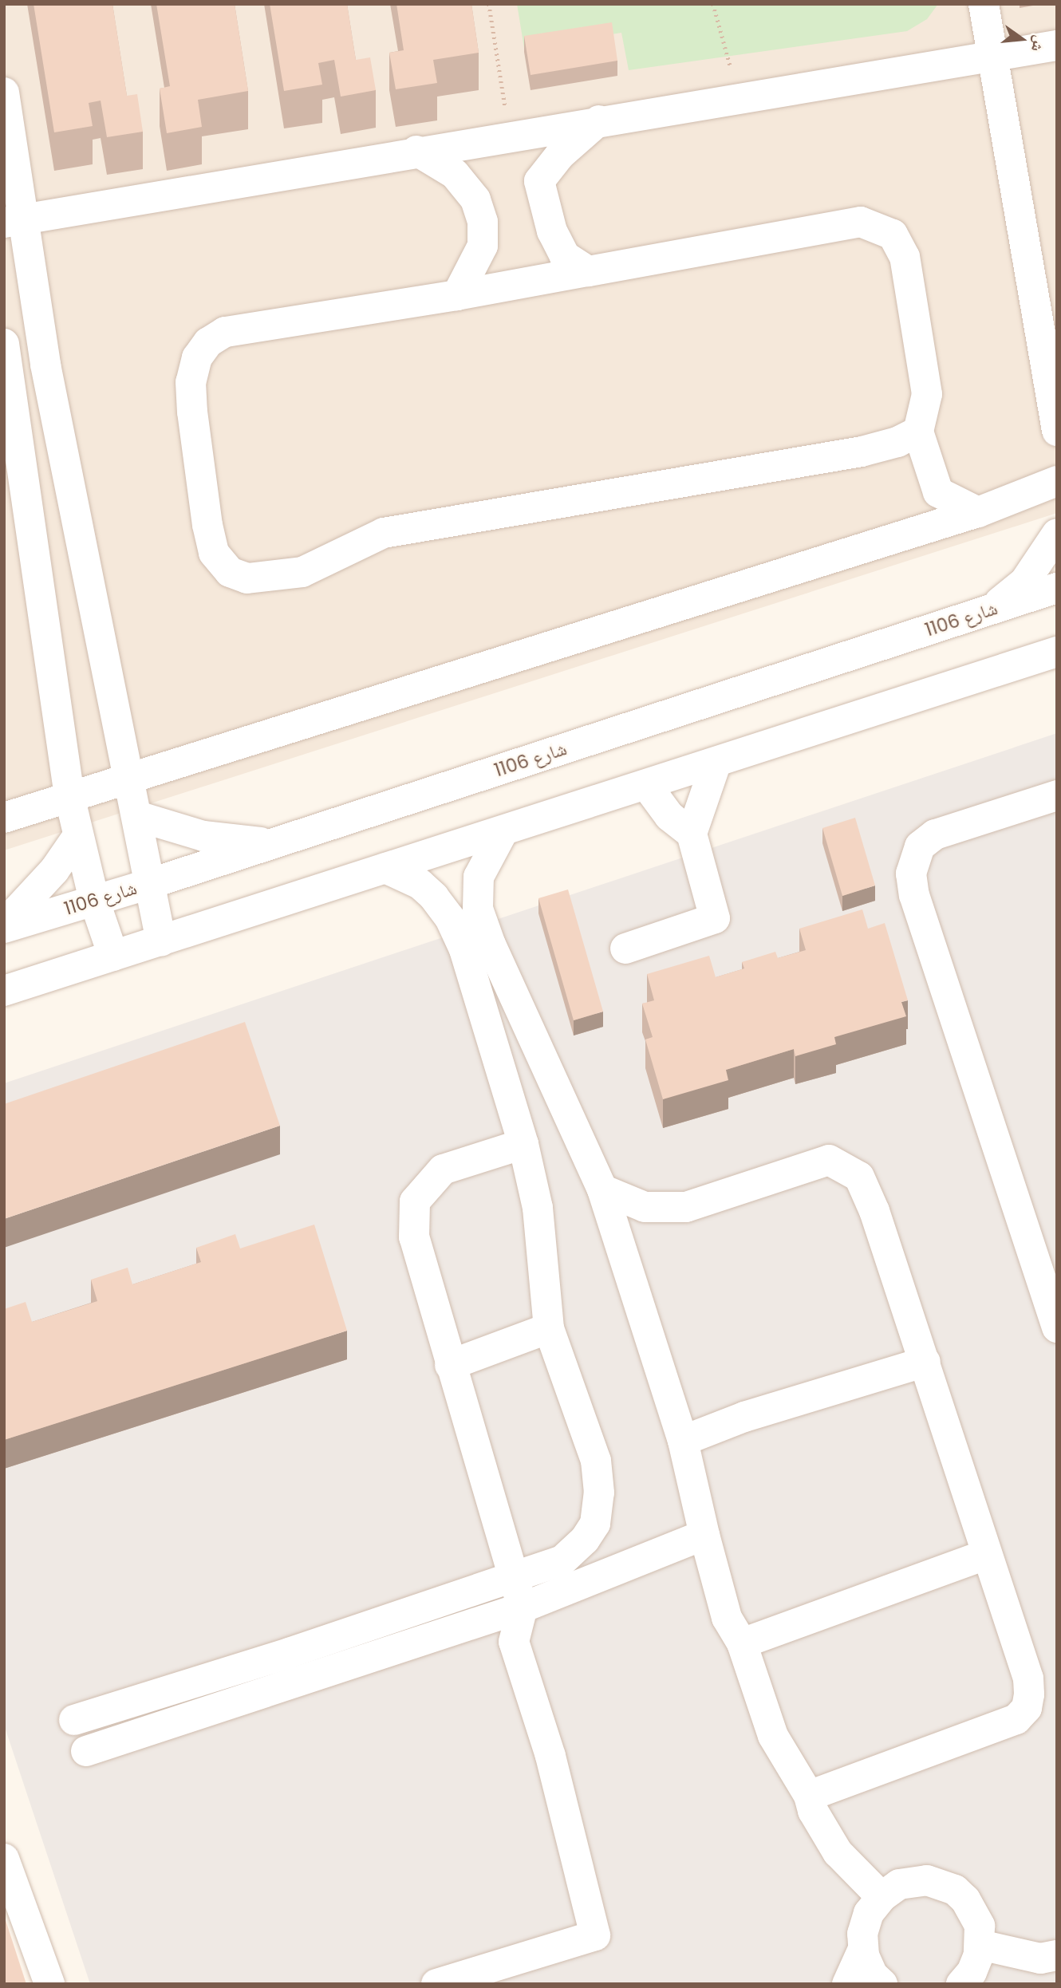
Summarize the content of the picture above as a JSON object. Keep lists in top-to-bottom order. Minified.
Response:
{"streets":{"street":["شارع 1106"]},"north":"right"}
